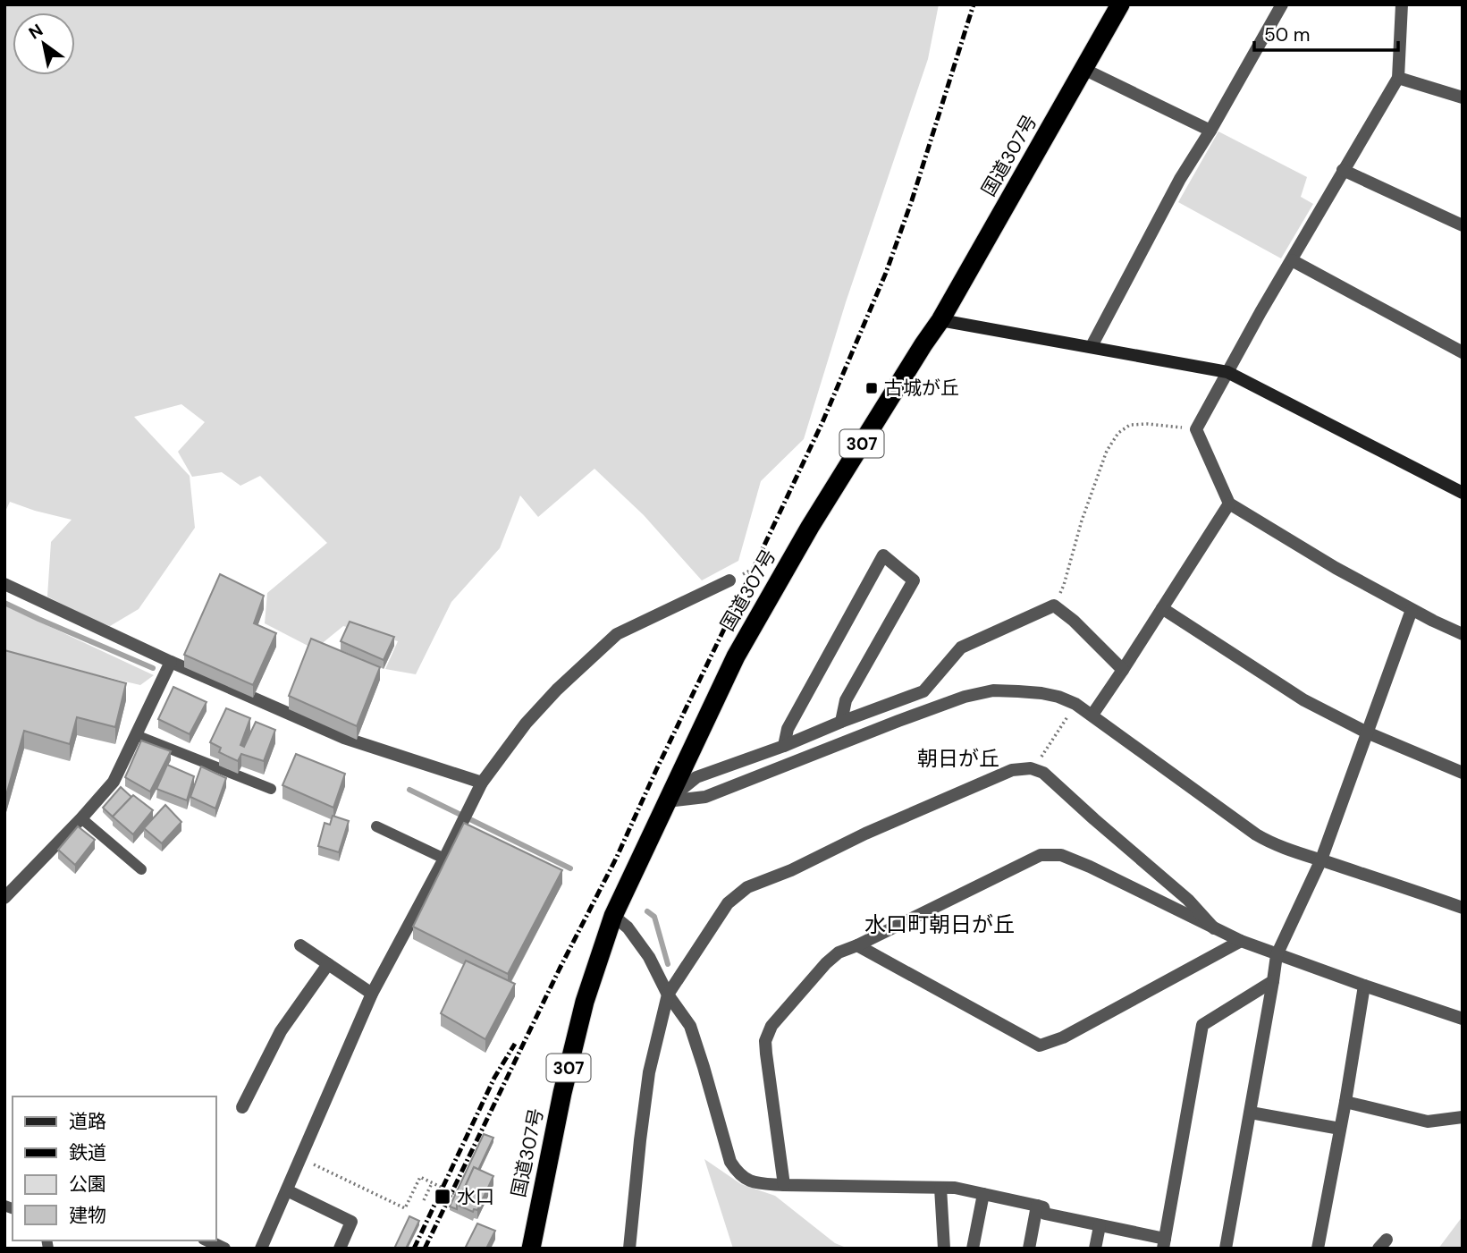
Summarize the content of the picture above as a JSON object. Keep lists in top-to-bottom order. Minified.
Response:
{"streets":{"highway":["国道307号","307"]},"districts":["朝日が丘","水口町朝日が丘"],"places":{"transit":["古城が丘","水口"]},"legend":["道路","鉄道","公園","建物"],"scale_bar":"50 m","north":"top left"}
